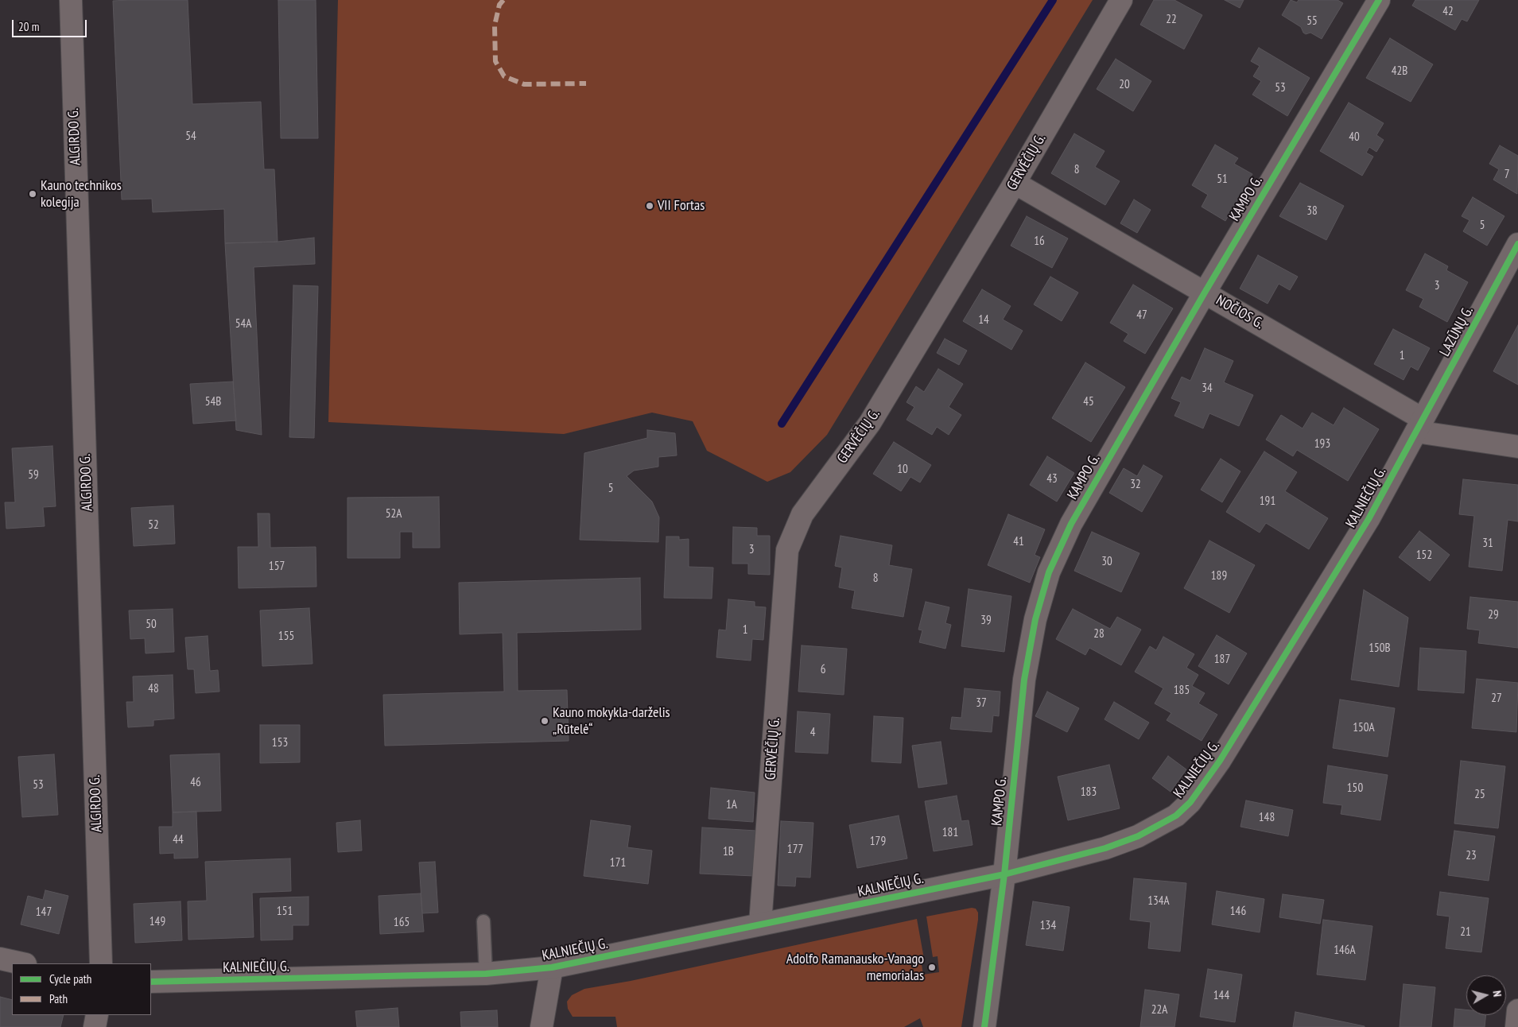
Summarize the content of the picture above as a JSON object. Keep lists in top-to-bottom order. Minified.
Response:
{"streets":{"street":["ALGIRDO G.","GERVĖČIŲ G.","KAMPO G.","NOČIOS G.","LAZŪNŲ G.","KALNIEČIŲ G."]},"crossings":[["GERVĖČIŲ G.","NOČIOS G."],["GERVĖČIŲ G.","KALNIEČIŲ G."],["KAMPO G.","NOČIOS G."],["KAMPO G.","KALNIEČIŲ G."],["NOČIOS G.","LAZŪNŲ G."],["NOČIOS G.","KALNIEČIŲ G."],["LAZŪNŲ G.","KALNIEČIŲ G."]],"places":["Kauno technikos kolegija","VII Fortas","Kauno mokykla-darželis „Rūtelė“","Adolfo Ramanausko-Vanago memorialas"],"house_numbers":["42","22","55","42B","20","53","54","40","8","7","51","38","5","16","3","47","14","54A","1","34","54B","45","193","10","59","43","32","5","191","52A","52","41","31","3","152","30","157","189","8","29","39","50","1","28","155","150B","187","6","48","185","27","37","150A","4","153","46","53","150","183","25","1A","148","181","44","179","177","1B","23","171","134A","151","146","147","149","165","134","21","146A","144","22A"],"legend":["Cycle path","Path"],"scale_bar":"20 m","north":"right"}
